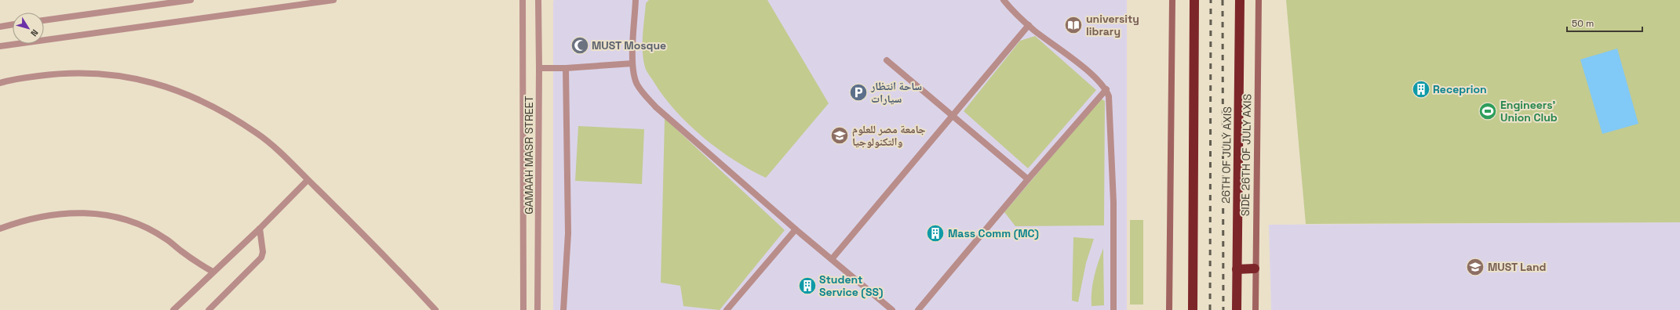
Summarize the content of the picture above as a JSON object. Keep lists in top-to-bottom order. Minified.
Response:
{"streets":{"highway":["26TH OF JULY AXIS"],"main road":["SIDE 26TH OF JULY AXIS"],"street":["GAMAAH MASR STREET"]},"places":{"library":["university library"],"mosque":["MUST Mosque"],"building":["Receprion","Mass Comm (MC)","Student Service (SS)"],"parking":["ساحة انتظار سيارات"],"sports":["Engineers' Union Club"],"school or university":["جامعة مصر للعلوم والتكنولوجيا","MUST Land"]},"scale_bar":"50 m","north":"bottom right"}
